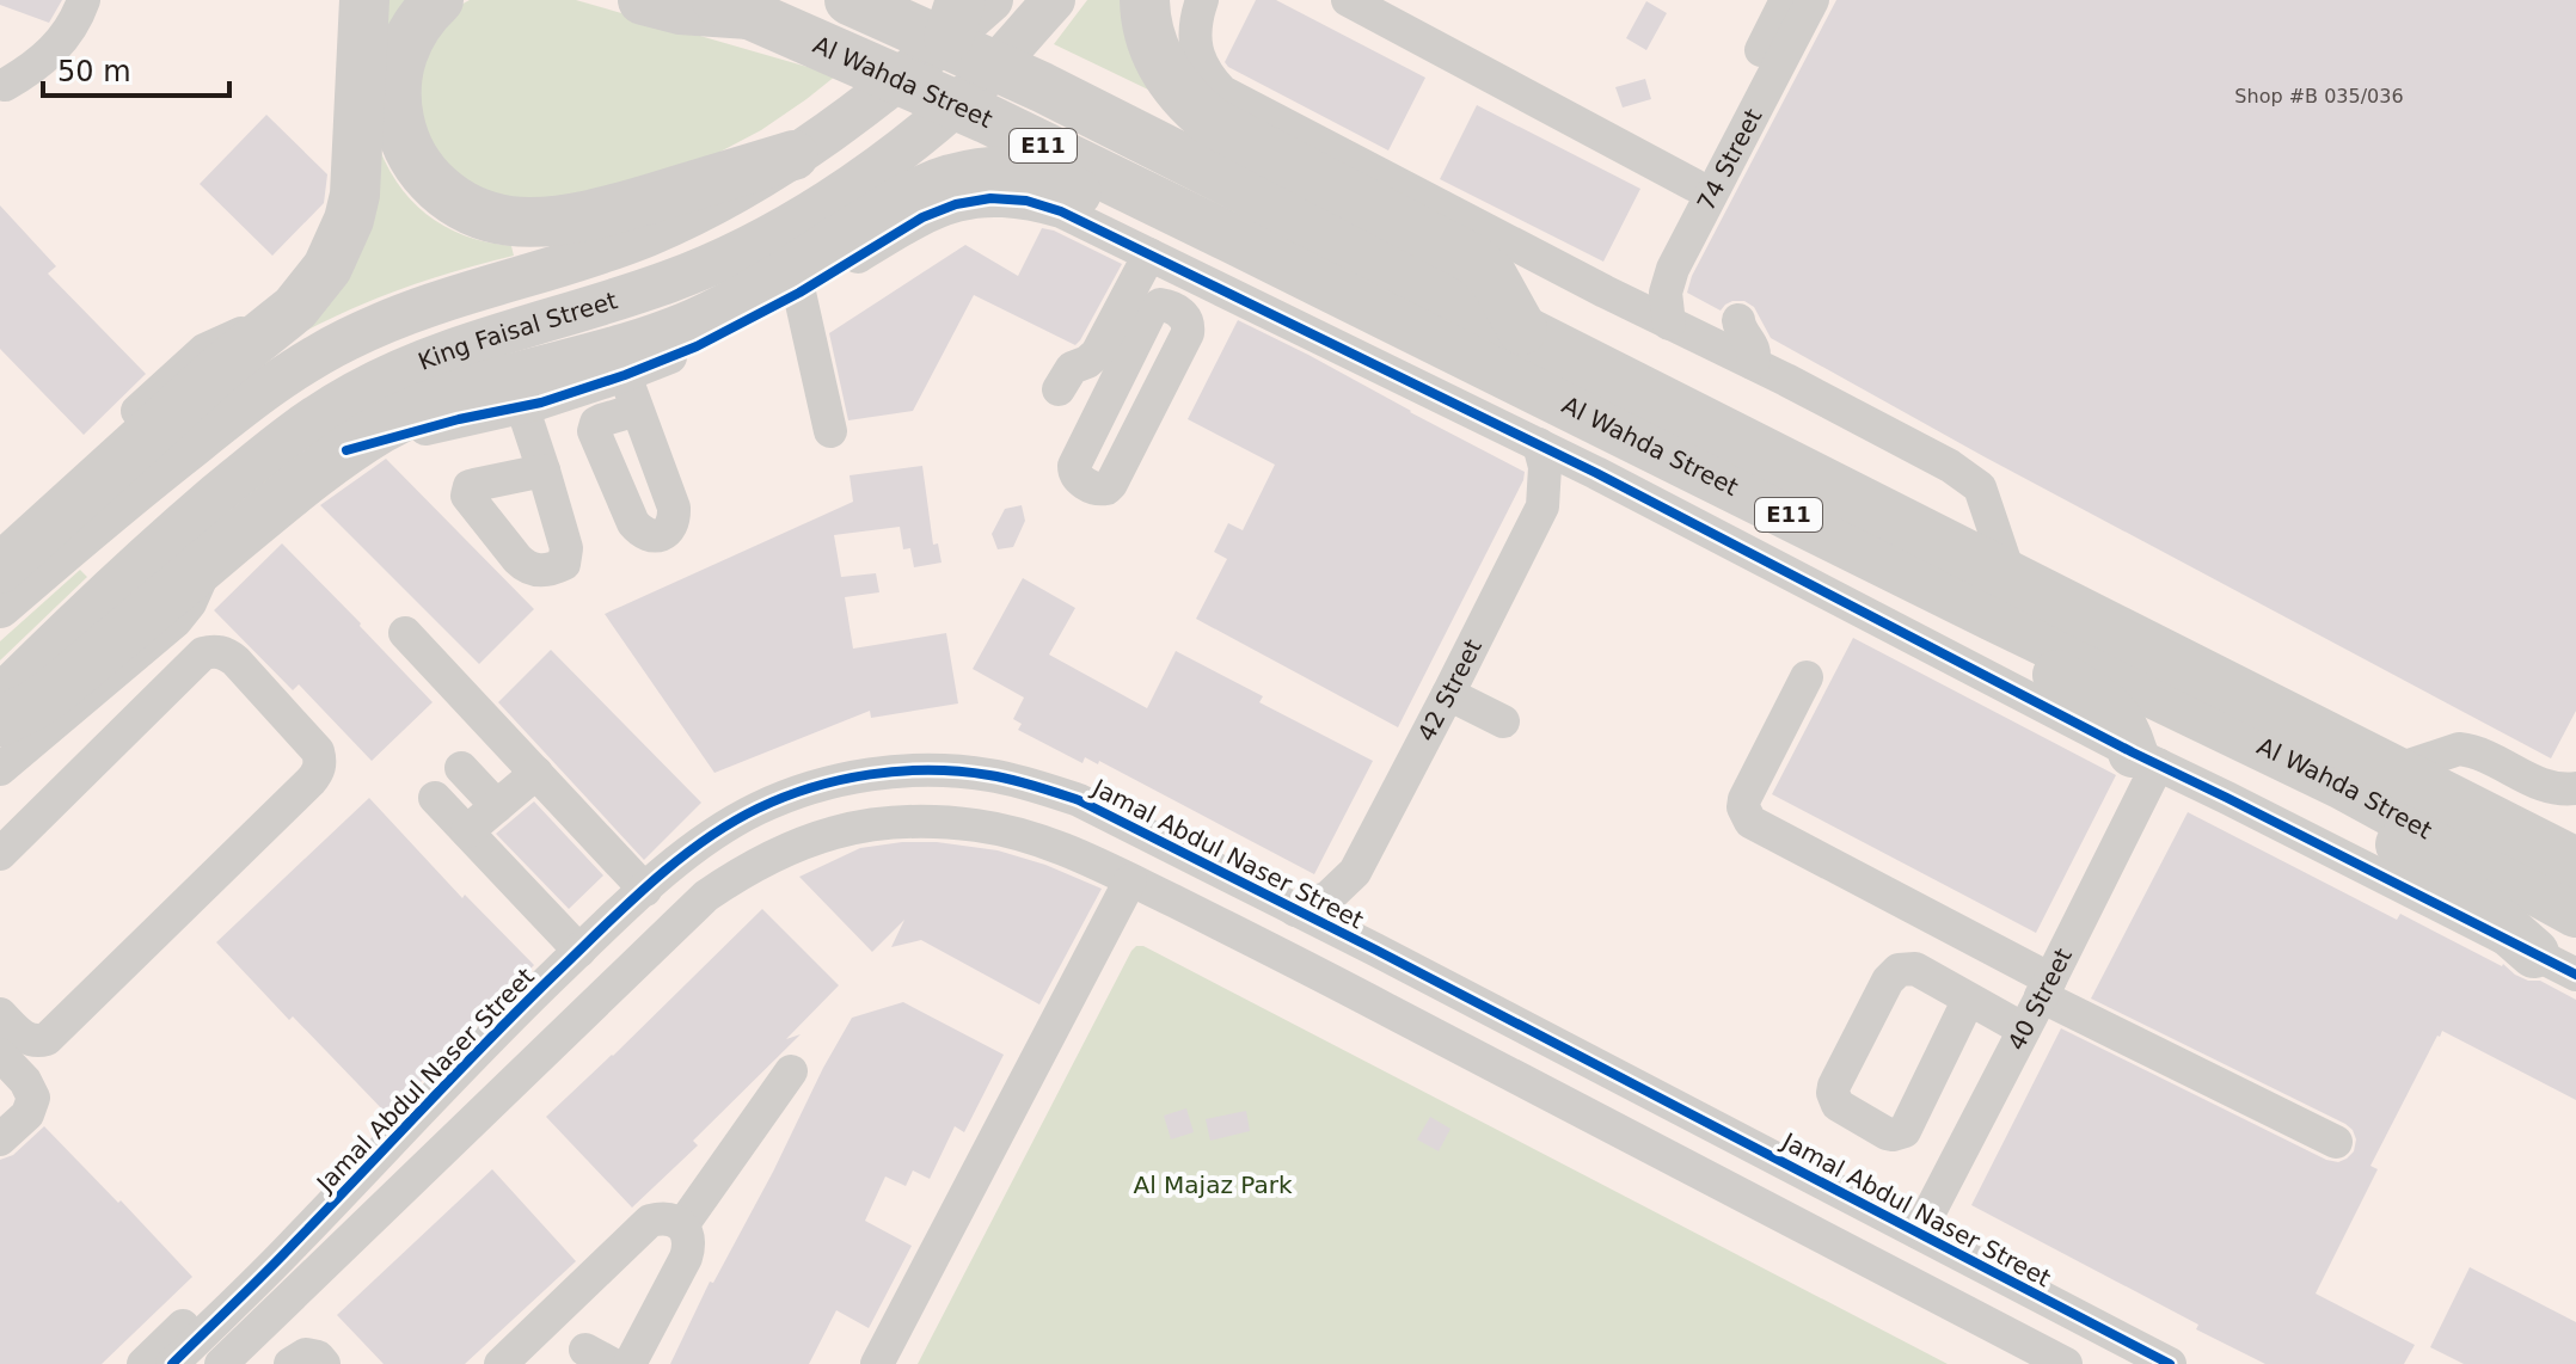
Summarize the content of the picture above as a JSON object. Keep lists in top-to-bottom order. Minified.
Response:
{"streets":{"highway":["Al Wahda Street","E11"],"main road":["King Faisal Street"],"street":["74 Street","42 Street","Jamal Abdul Naser Street","40 Street"]},"crossings":[["42 Street","Jamal Abdul Naser Street"],["Jamal Abdul Naser Street","40 Street"]],"parks":["Al Majaz Park"],"house_numbers":["Shop #B 035/036"],"scale_bar":"50 m"}
